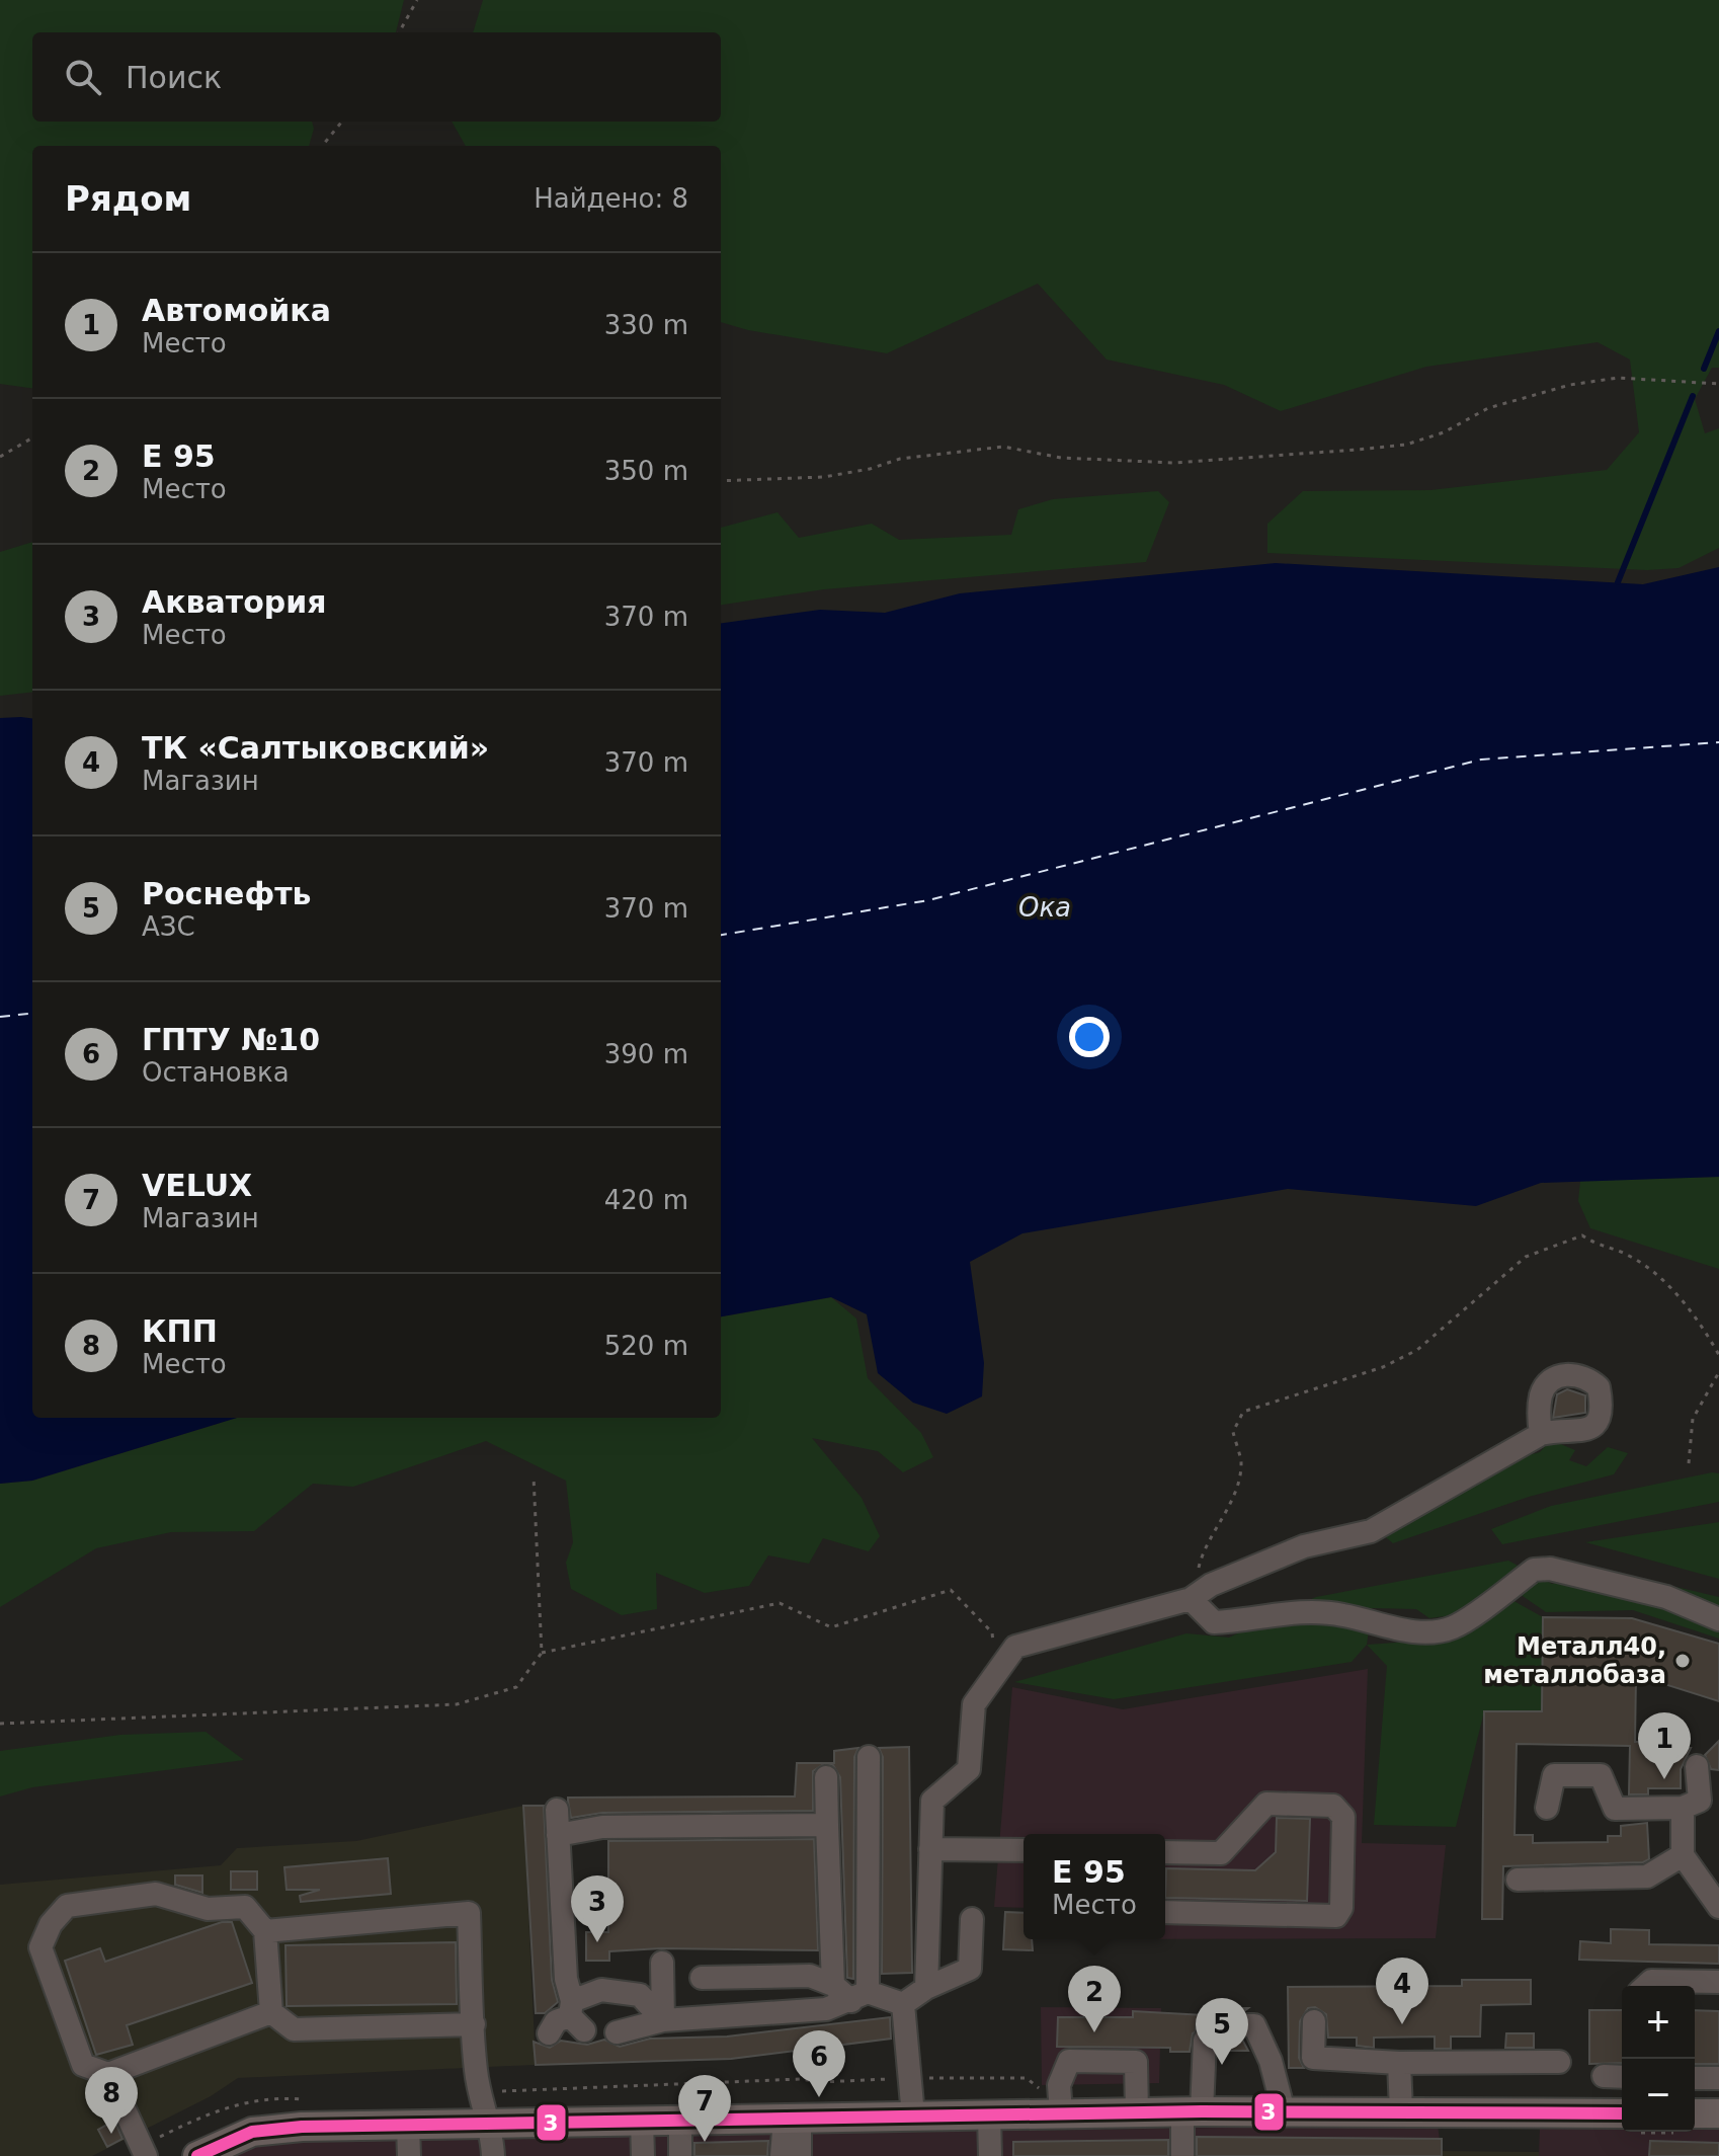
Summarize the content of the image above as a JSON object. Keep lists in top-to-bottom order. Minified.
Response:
{"water":["Ока"],"places":["Металл40, металлобаза"],"lines":["transit line 3"],"page":{"search":"Поиск","heading":["Рядом","Найдено: 8"],"list":[{"mark":"1","name":"Автомойка","note":"Место","value":"330 m"},{"mark":"2","name":"Е 95","note":"Место","value":"350 m"},{"mark":"3","name":"Акватория","note":"Место","value":"370 m"},{"mark":"4","name":"ТК «Салтыковский»","note":"Магазин","value":"370 m"},{"mark":"5","name":"Роснефть","note":"АЗС","value":"370 m"},{"mark":"6","name":"ГПТУ №10","note":"Остановка","value":"390 m"},{"mark":"7","name":"VELUX","note":"Магазин","value":"420 m"},{"mark":"8","name":"КПП","note":"Место","value":"520 m"}],"pins":["1","3","4","2","5","6","8","7"],"popup":["Е 95","Место"],"map_buttons":["+","−"]}}
